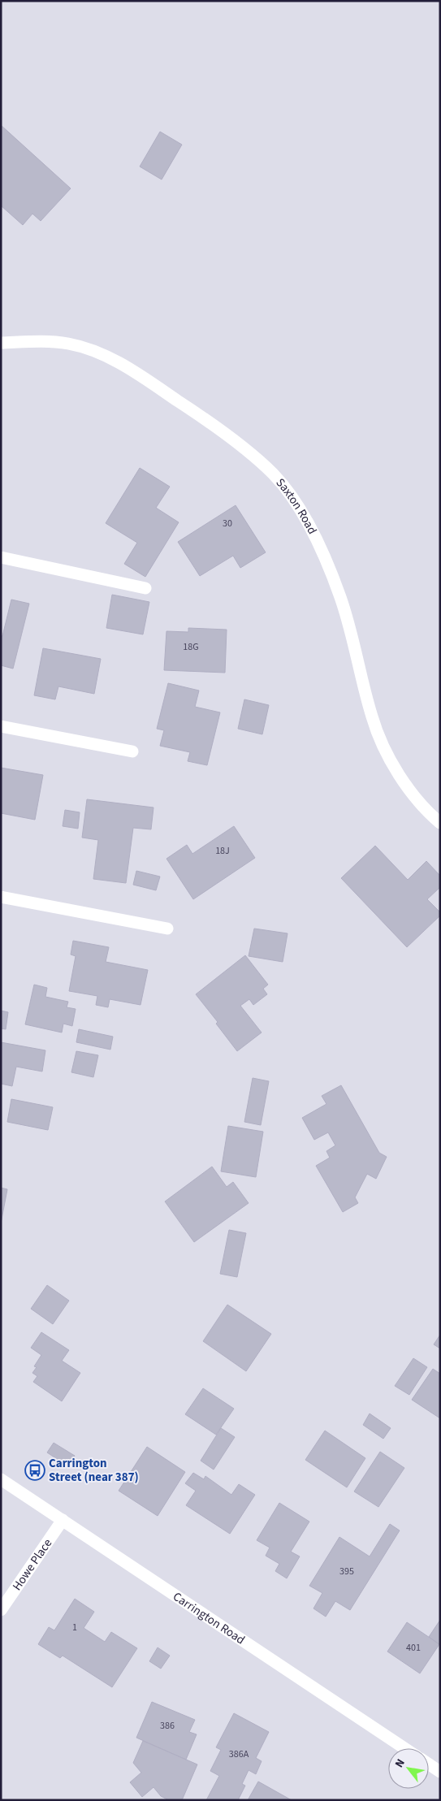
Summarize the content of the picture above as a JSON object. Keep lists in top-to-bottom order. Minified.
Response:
{"streets":{"street":["Saxton Road","Howe Place","Carrington Road"]},"crossings":[["Howe Place","Carrington Road"]],"places":{"bus stop":["Carrington Street (near 387)"]},"house_numbers":["30","18G","18J","395","1","401","386","386A"],"north":"top left"}
